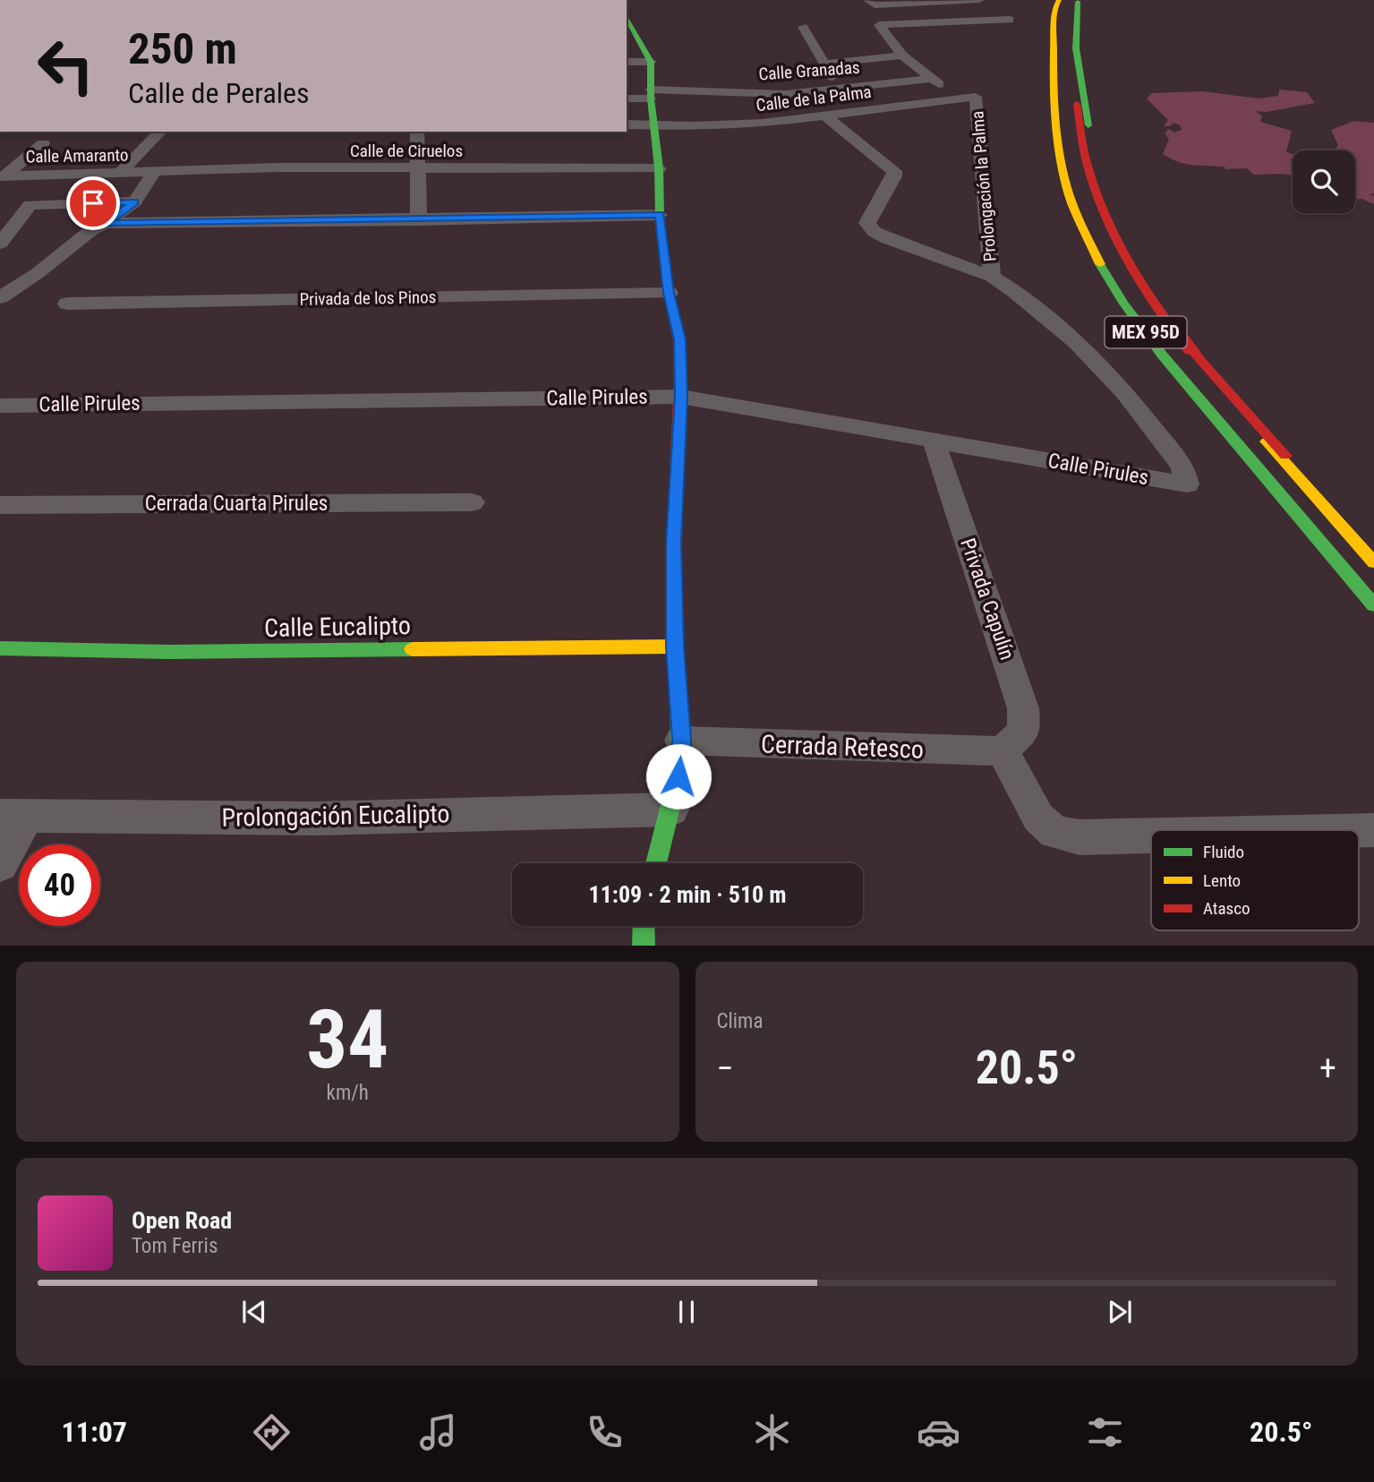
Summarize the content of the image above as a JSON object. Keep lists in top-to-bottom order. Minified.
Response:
{"streets":{"main road":["MEX 95D","Calle Eucalipto"],"street":["Calle Granadas","Calle de la Palma","Calle de Ciruelos","Calle Amaranto","Prolongación la Palma","Privada de los Pinos","Calle Pirules","Cerrada Cuarta Pirules","Privada Capulín","Cerrada Retesco","Prolongación Eucalipto"]},"crossings":[["Calle de la Palma","Prolongación la Palma"],["Calle de Ciruelos","Calle Amaranto"],["Prolongación la Palma","Calle Pirules"],["Calle Pirules","Privada Capulín"],["Privada Capulín","Cerrada Retesco"]],"legend":["Fluido","Lento","Atasco"],"page":{"turn":["250 m","Calle de Perales"],"limit":"40","trip":"11:09 · 2 min · 510 m","tile":[["34","km/h"],"Clima"],"heat":["−","20.5°","+"],"song":["Open Road","Tom Ferris"],"tabs":["11:07","20.5°"]}}
